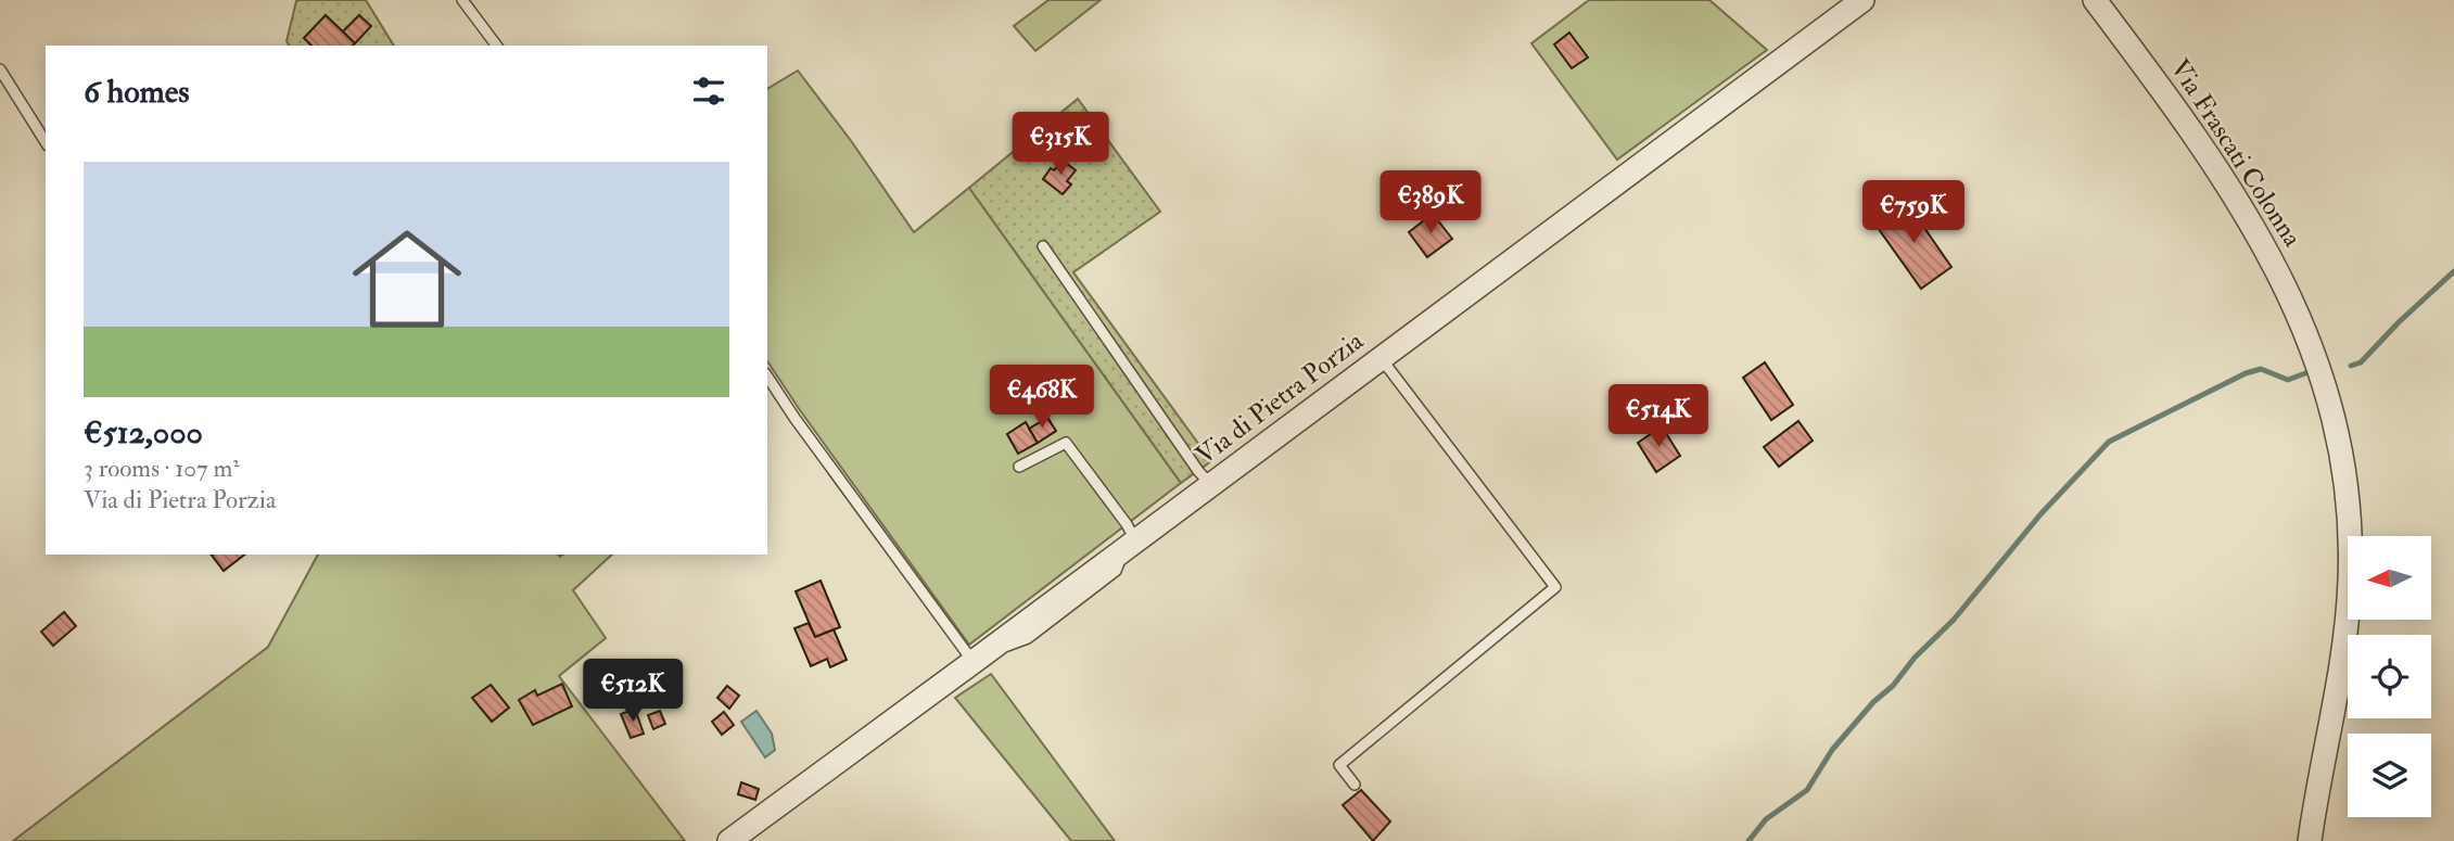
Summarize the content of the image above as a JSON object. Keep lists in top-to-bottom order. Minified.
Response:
{"streets":{"street":["Via Frascati Colonna","Via di Pietra Porzia"]},"north":"left","page":{"heading":"6 homes","price":["€315K","€389K","€759K","€468K","€514K","€512K"],"list":[{"name":"€512,000","note":"3 rooms · 107 m² · Via di Pietra Porzia"}]}}
